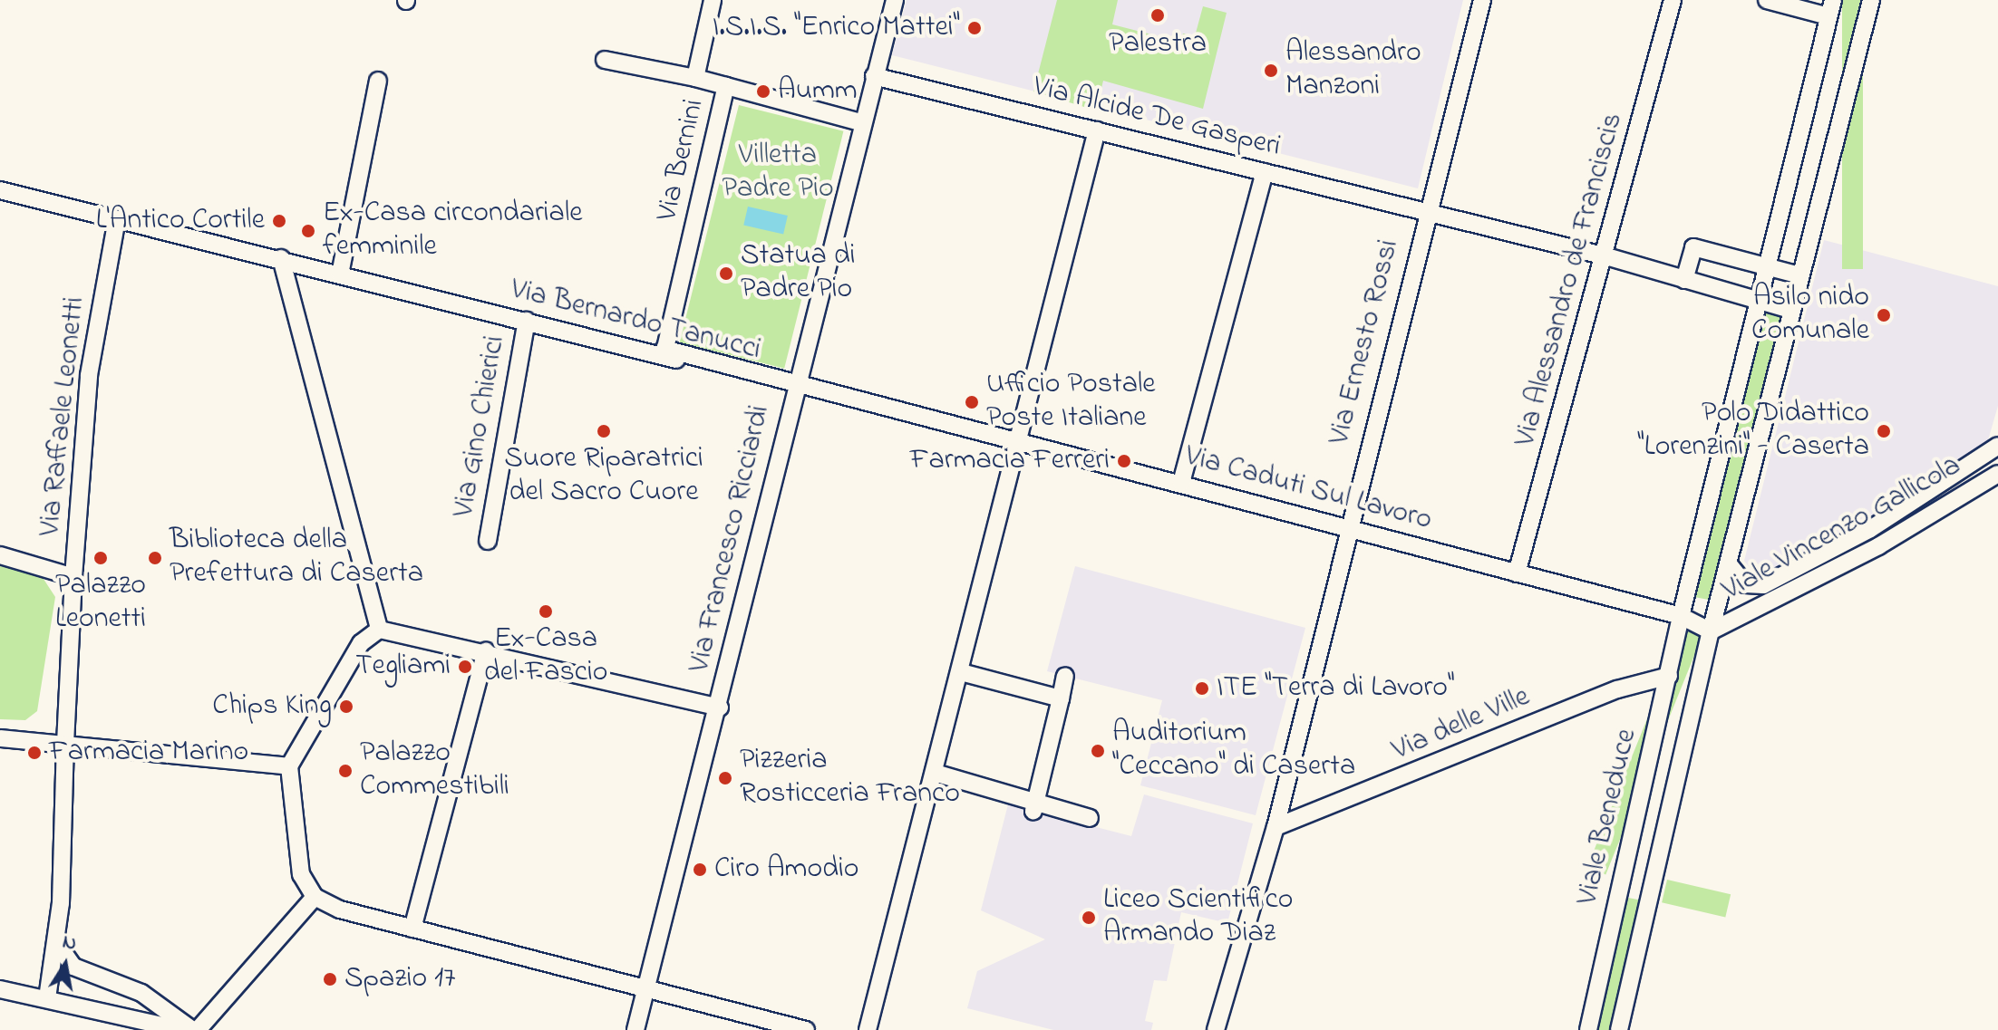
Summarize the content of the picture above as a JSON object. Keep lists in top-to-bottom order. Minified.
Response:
{"streets":{"street":["Via Alcide De Gasperi","Via Bernini","Via Alessandro de Franciscis","Via Bernardo Tanucci","Via Ernesto Rossi","Via Raffaele Leonetti","Via Gino Chierici","Via Caduti Sul Lavoro","Viale Vincenzo Gallicola","Via Francesco Ricciardi","Via delle Ville","Viale Beneduce"]},"crossings":[["Via Alcide De Gasperi","Via Alessandro de Franciscis"],["Via Alcide De Gasperi","Via Ernesto Rossi"],["Via Alcide De Gasperi","Via Francesco Ricciardi"],["Via Alcide De Gasperi","Viale Beneduce"],["Via Bernini","Via Bernardo Tanucci"],["Via Alessandro de Franciscis","Via Caduti Sul Lavoro"],["Via Bernardo Tanucci","Via Raffaele Leonetti"],["Via Bernardo Tanucci","Via Gino Chierici"],["Via Bernardo Tanucci","Via Caduti Sul Lavoro"],["Via Bernardo Tanucci","Via Francesco Ricciardi"],["Via Ernesto Rossi","Via Caduti Sul Lavoro"],["Via Ernesto Rossi","Via delle Ville"],["Via Caduti Sul Lavoro","Viale Vincenzo Gallicola"],["Via Caduti Sul Lavoro","Via Francesco Ricciardi"],["Via Caduti Sul Lavoro","Viale Beneduce"],["Viale Vincenzo Gallicola","Viale Beneduce"],["Via delle Ville","Viale Beneduce"]],"parks":["Villetta Padre Pio"],"places":["Palestra","I.S.I.S. \"Enrico Mattei\"","Alessandro Manzoni","Aumm","L'Antico Cortile","Ex-Casa circondariale femminile","Statua di Padre Pio","Asilo nido Comunale","Ufficio Postale Poste Italiane","Suore Riparatrici del Sacro Cuore","Polo Didattico \"Lorenzini\" - Caserta","Farmacia Ferreri","Palazzo Leonetti","Biblioteca della Prefettura di Caserta","Ex-Casa del Fascio","Tegliami","ITE \"Terra di Lavoro\"","Chips King","Auditorium \"Ceccano\" di Caserta","Farmacia Marino","Palazzo Commestibili","Pizzeria Rosticceria Franco","Ciro Amodio","Liceo Scientifico Armando Diaz","Spazio 17"],"north":"top"}
